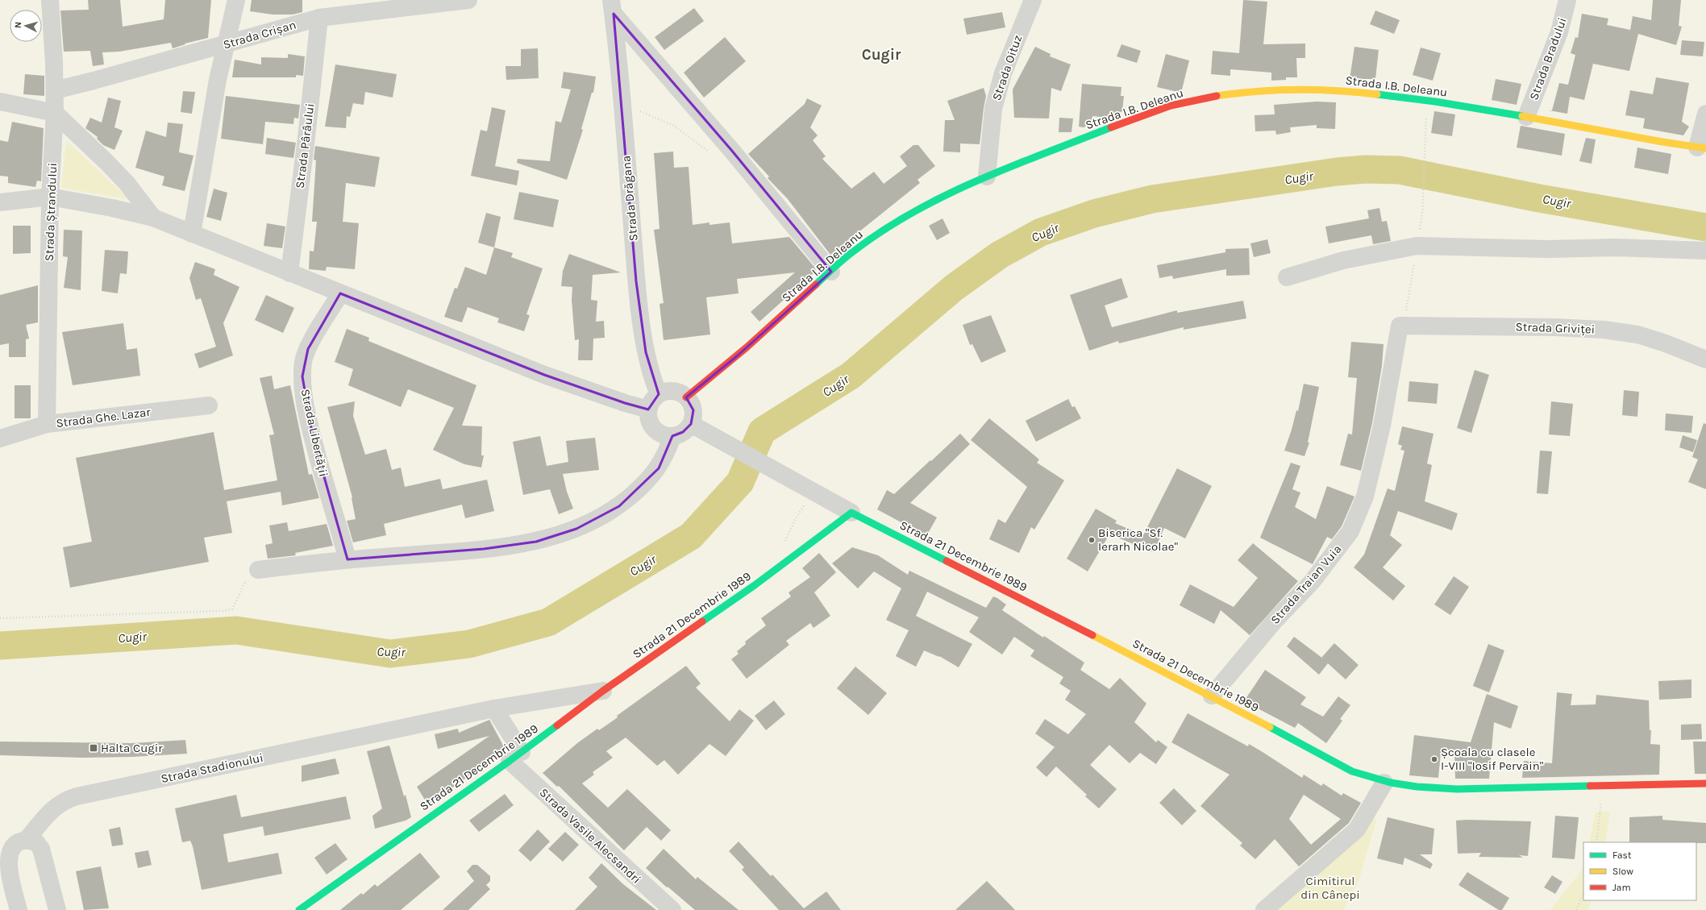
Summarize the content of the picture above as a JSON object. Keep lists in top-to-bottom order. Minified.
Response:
{"streets":{"main road":["Strada I.B. Deleanu","Strada 21 Decembrie 1989"],"street":["Strada Crișan","Strada Bradului","Strada Oituz","Strada Pârâului","Strada Drăgana","Strada Ștrandului","Strada Griviței","Strada Ghe. Lazar","Strada Libertății","Strada Traian Vuia","Strada Stadionului","Strada Vasile Alecsandri"]},"crossings":[["Strada Crișan","Strada Pârâului"],["Strada Crișan","Strada Ștrandului"],["Strada Bradului","Strada I.B. Deleanu"],["Strada Oituz","Strada I.B. Deleanu"],["Strada I.B. Deleanu","Strada Drăgana"],["Strada Ștrandului","Strada Ghe. Lazar"],["Strada Griviței","Strada Traian Vuia"],["Strada 21 Decembrie 1989","Strada Traian Vuia"],["Strada 21 Decembrie 1989","Strada Stadionului"],["Strada 21 Decembrie 1989","Strada Vasile Alecsandri"]],"districts":["Cugir"],"water":["Cugir"],"parks":["Cimitirul din Cânepi"],"places":{"other":["Biserica \"Sf. Ierarh Nicolae\"","Școala cu clasele I-VIII \"Iosif Pervain\""],"transit":["Halta Cugir"]},"legend":["Fast","Slow","Jam"],"north":"left"}
